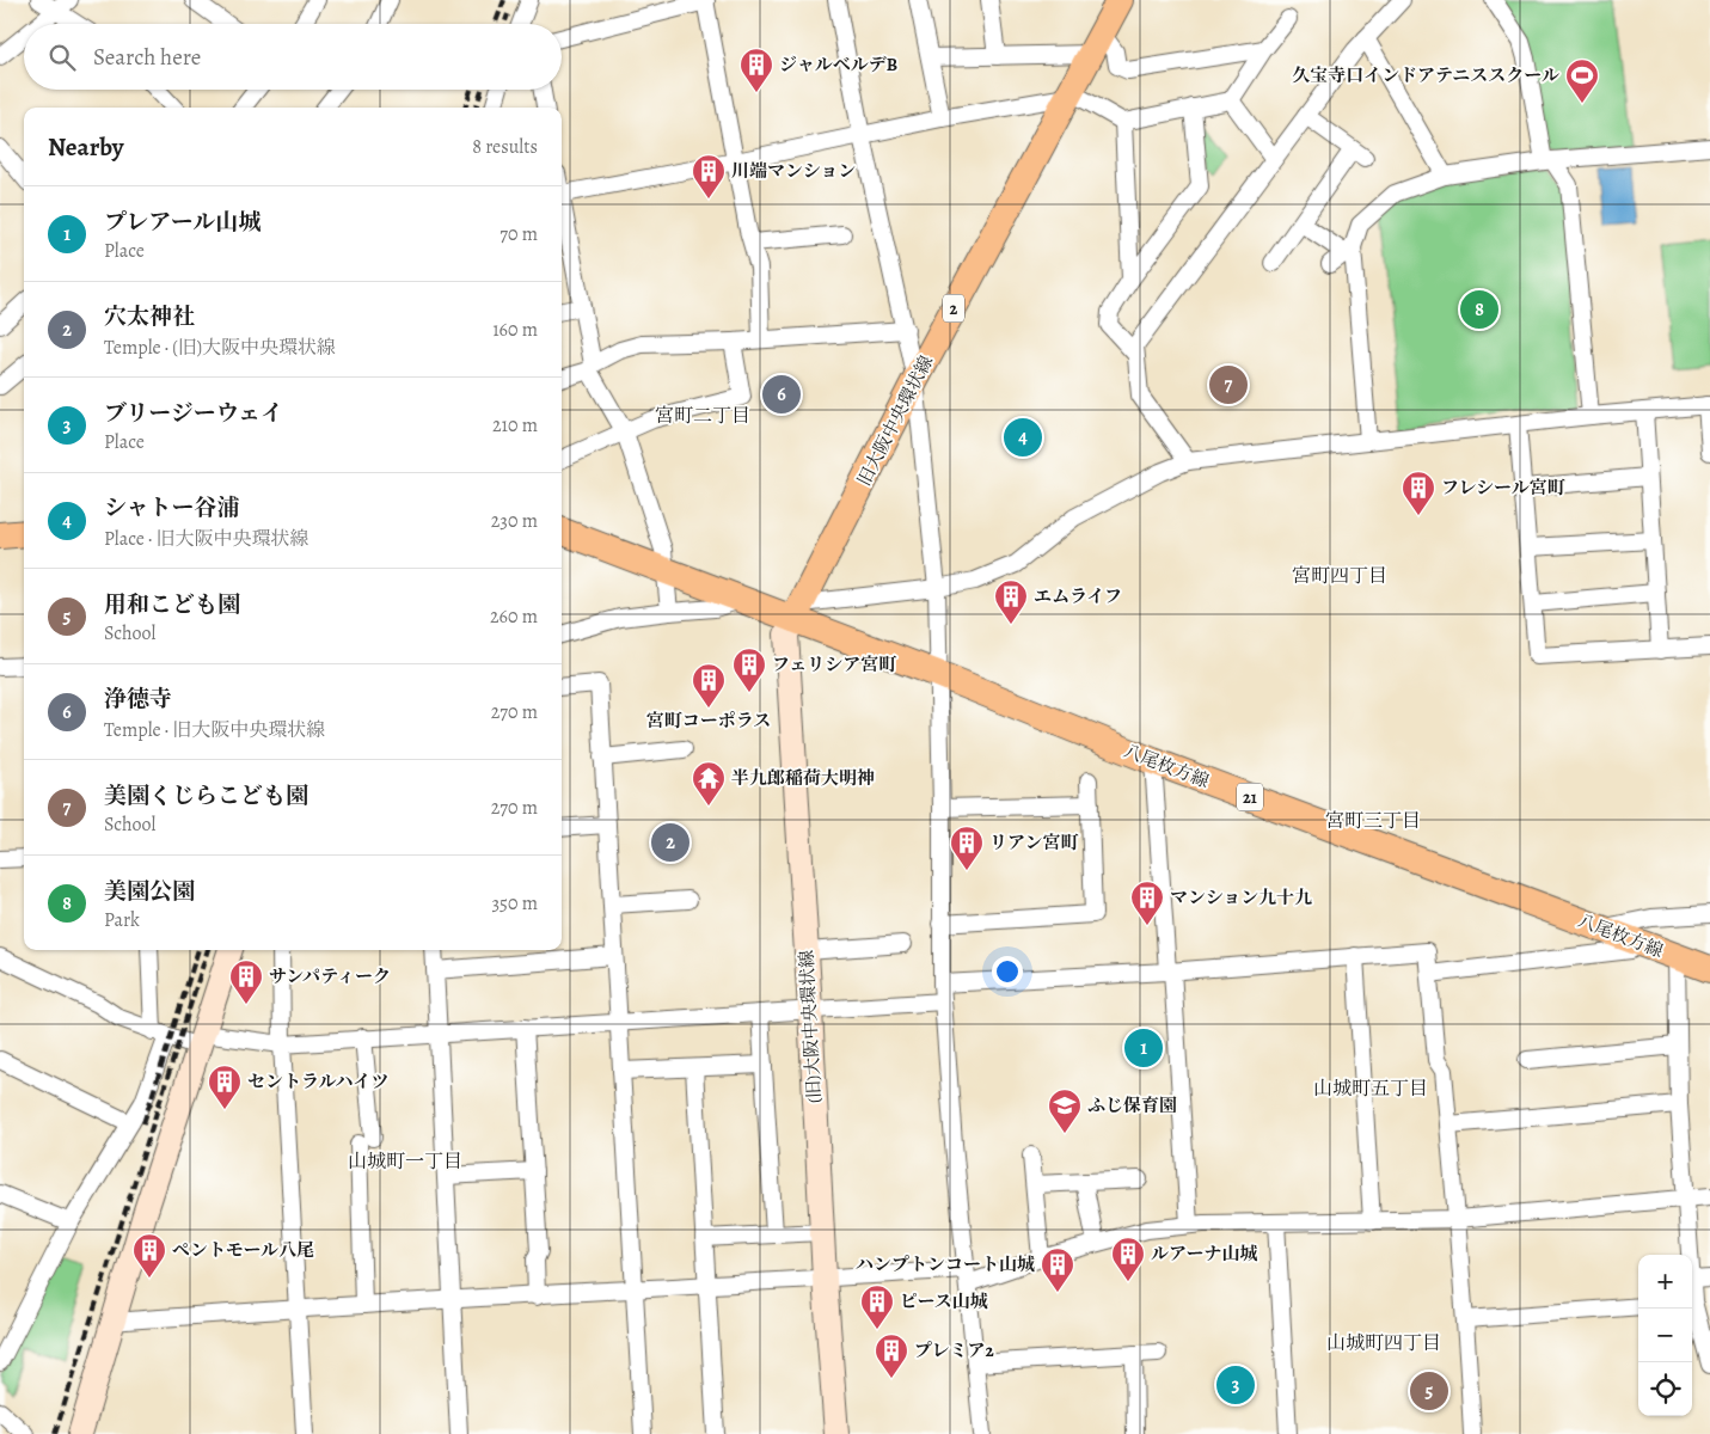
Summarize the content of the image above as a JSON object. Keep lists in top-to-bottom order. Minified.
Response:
{"streets":{"main road":["2","旧大阪中央環状線","八尾枚方線","21"],"street":["(旧)大阪中央環状線"]},"crossings":[["旧大阪中央環状線","八尾枚方線"],["旧大阪中央環状線","(旧)大阪中央環状線"],["八尾枚方線","(旧)大阪中央環状線"]],"districts":["宮町二丁目","宮町四丁目","宮町三丁目","山城町五丁目","山城町一丁目","山城町四丁目"],"places":{"building":["ジャルベルデB","川端マンション","フレシール宮町","エムライフ","フェリシア宮町","宮町コーポラス","リアン宮町","マンション九十九","サンパティーク","セントラルハイツ","ペントモール八尾","ルアーナ山城","ハンプトンコート山城","ピース山城","プレミア2"],"sports":["久宝寺口インドアテニススクール"],"temple":["半九郎稲荷大明神"],"school or university":["ふじ保育園"]},"page":{"search":"Search here","heading":["Nearby","8 results"],"list":[{"mark":"1","name":"プレアール山城","note":"Place","value":"70 m"},{"mark":"2","name":"穴太神社","note":"Temple · (旧)大阪中央環状線","value":"160 m"},{"mark":"3","name":"ブリージーウェイ","note":"Place","value":"210 m"},{"mark":"4","name":"シャトー谷浦","note":"Place · 旧大阪中央環状線","value":"230 m"},{"mark":"5","name":"用和こども園","note":"School","value":"260 m"},{"mark":"6","name":"浄徳寺","note":"Temple · 旧大阪中央環状線","value":"270 m"},{"mark":"7","name":"美園くじらこども園","note":"School","value":"270 m"},{"mark":"8","name":"美園公園","note":"Park","value":"350 m"}],"pins":["8","7","6","4","2","1","3","5"],"map_buttons":["+","−"]}}
